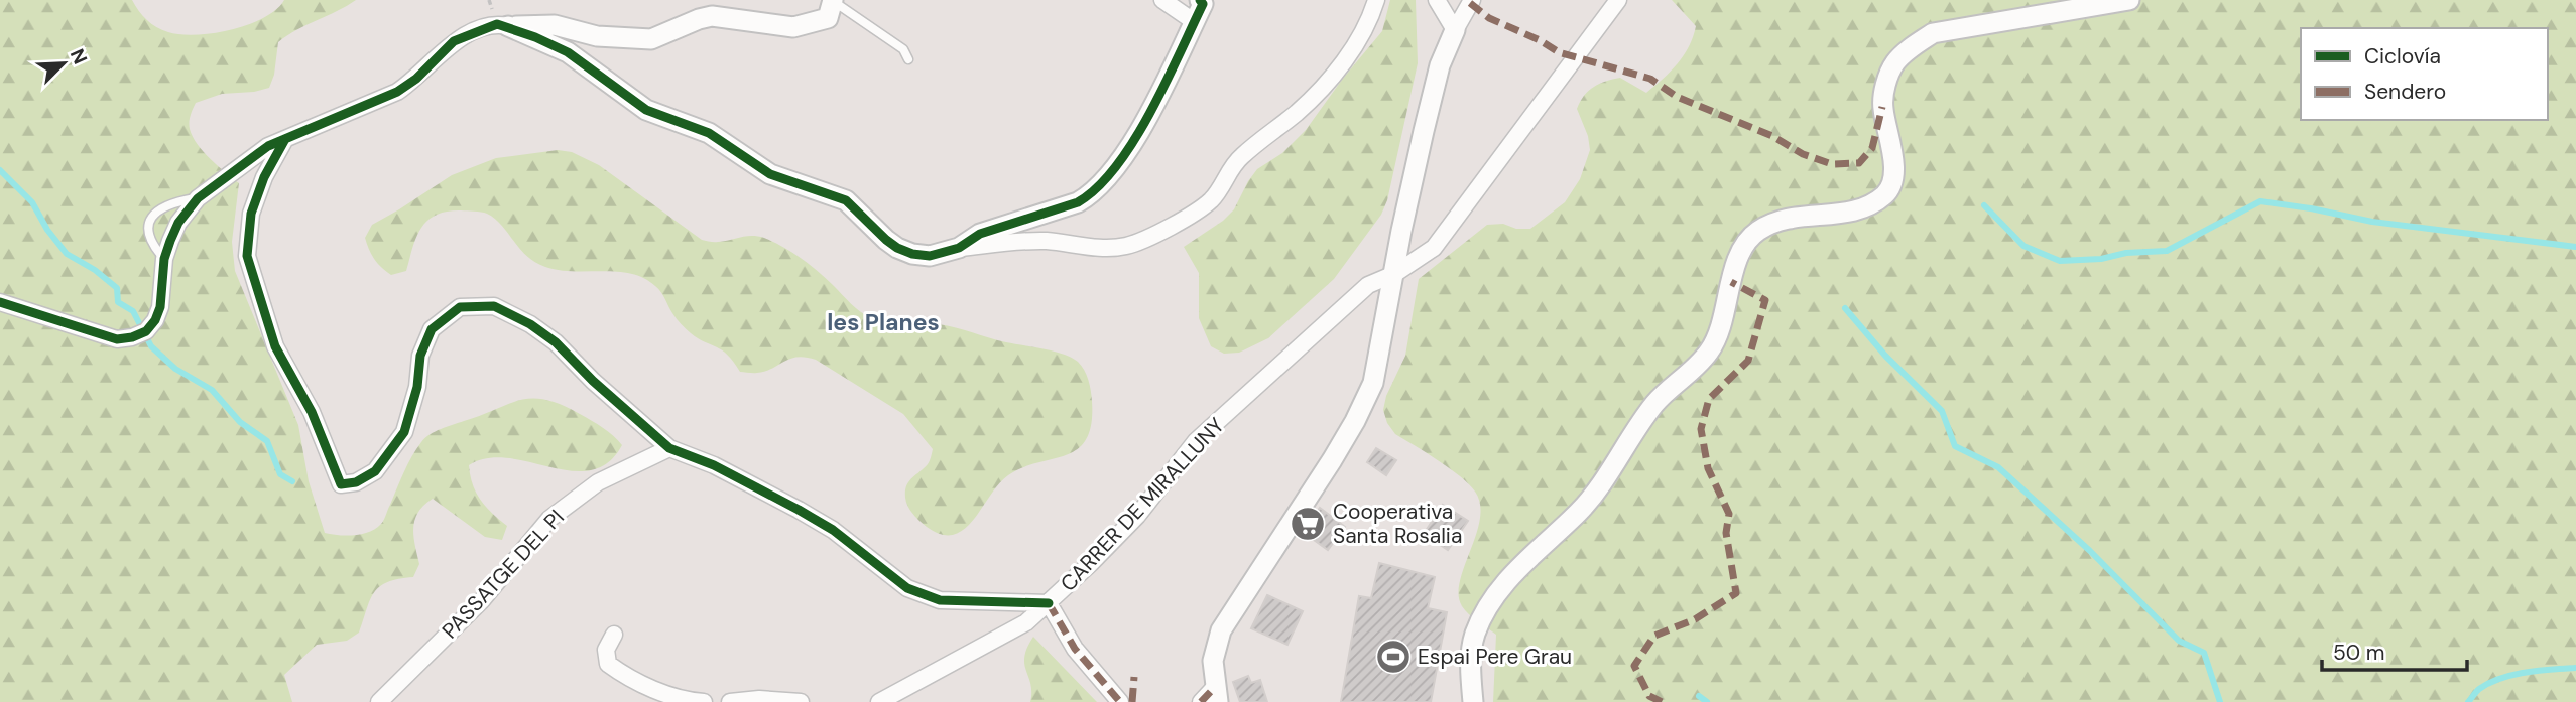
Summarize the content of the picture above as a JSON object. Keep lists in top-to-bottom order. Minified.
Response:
{"streets":{"street":["CARRER DE MIRALLUNY","PASSATGE DEL PI"]},"districts":["les Planes"],"places":{"supermarket":["Cooperativa Santa Rosalia"],"sports":["Espai Pere Grau"]},"legend":["Ciclovía","Sendero"],"scale_bar":"50 m","north":"top right"}
